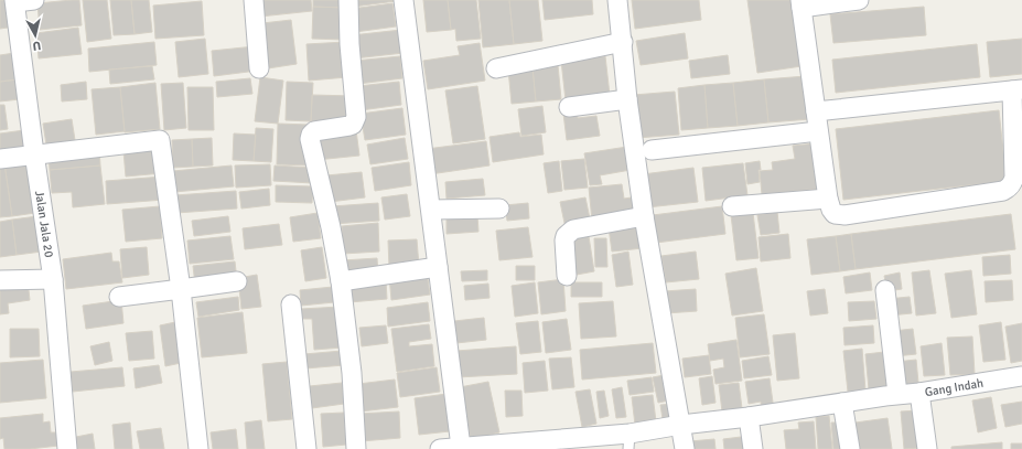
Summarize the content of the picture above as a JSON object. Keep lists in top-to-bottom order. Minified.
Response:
{"streets":{"street":["Jalan Jala 20","Gang Indah"]},"north":"bottom"}
